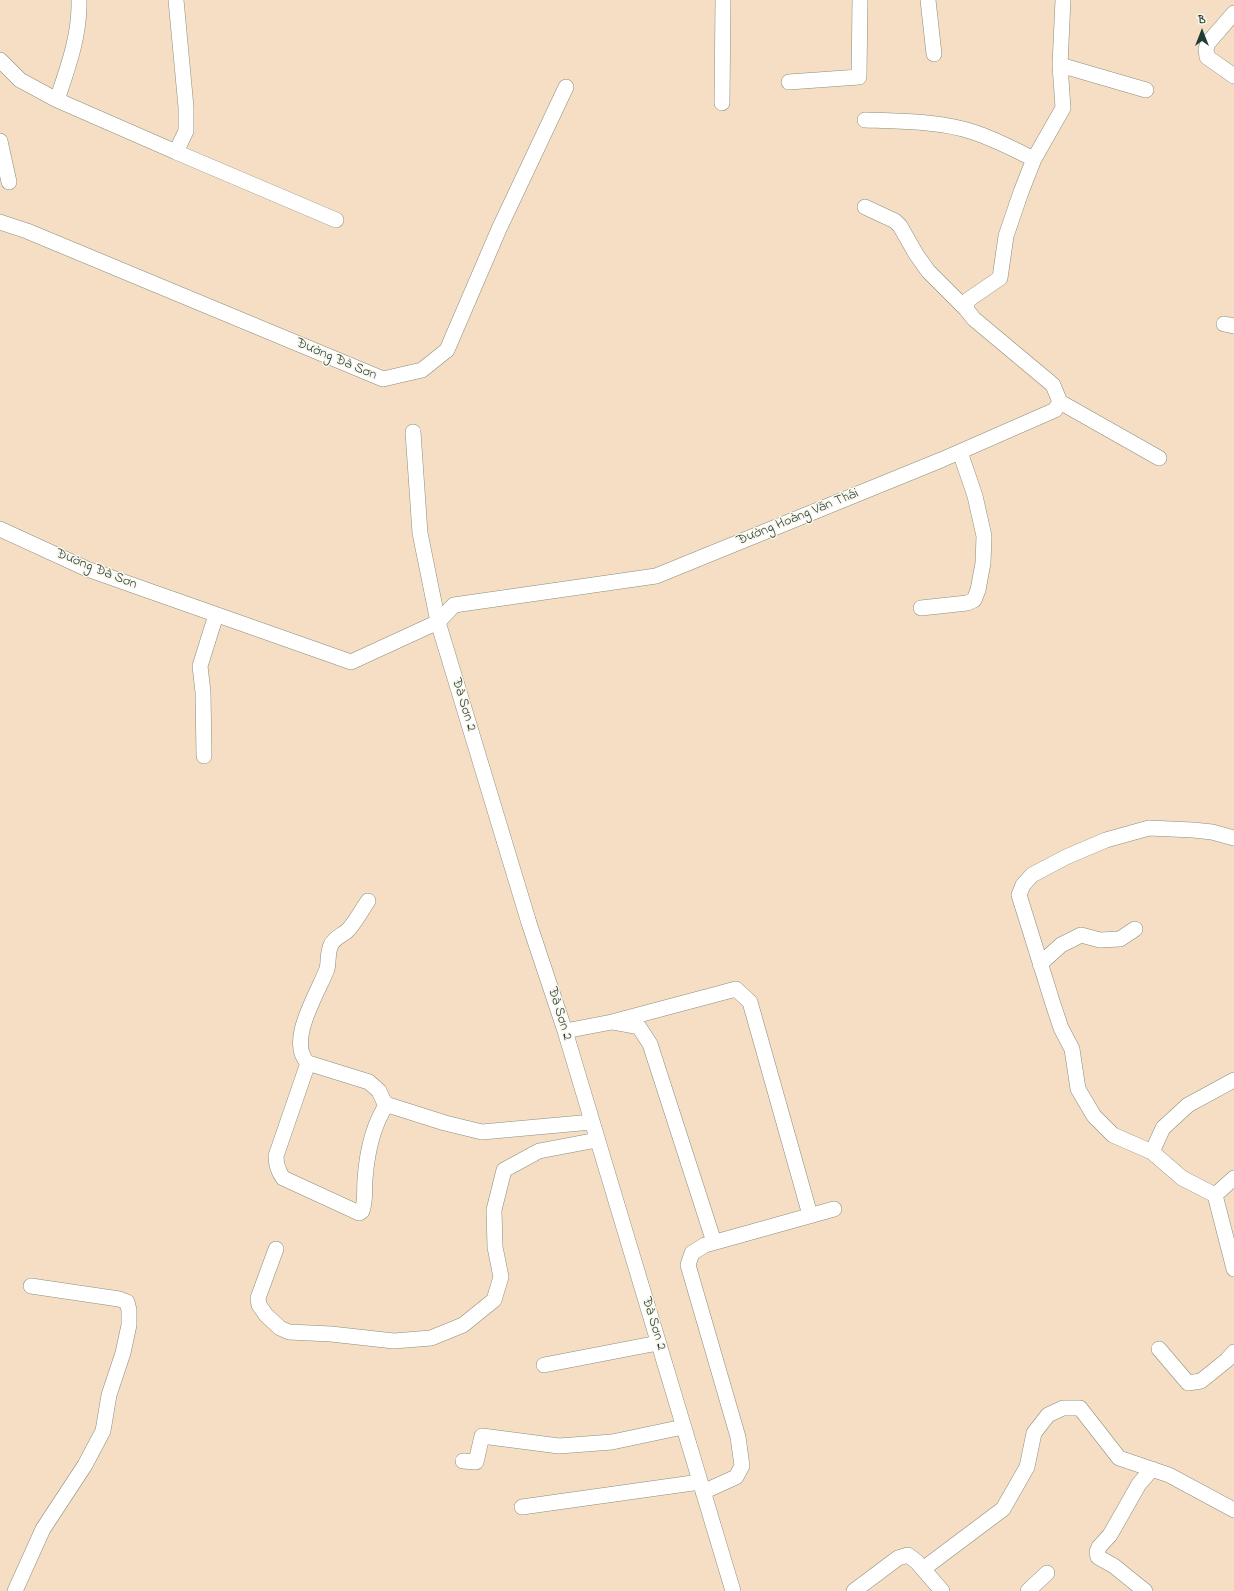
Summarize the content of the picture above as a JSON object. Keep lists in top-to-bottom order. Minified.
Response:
{"streets":{"street":["Đường Đà Sơn","Đường Hoàng Văn Thái","Đà Sơn 2"]},"crossings":[["Đường Đà Sơn","Đường Hoàng Văn Thái"],["Đường Đà Sơn","Đà Sơn 2"],["Đường Hoàng Văn Thái","Đà Sơn 2"]],"north":"top"}
